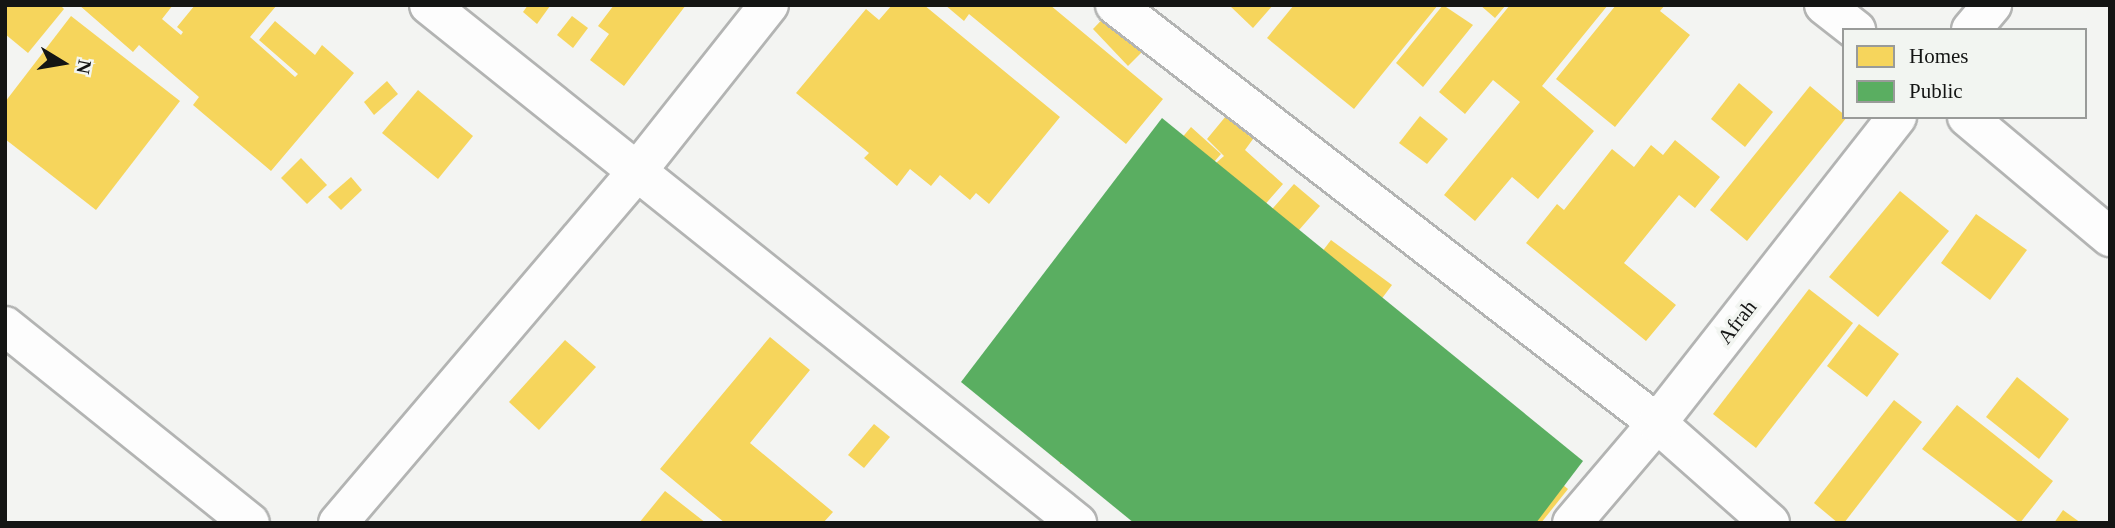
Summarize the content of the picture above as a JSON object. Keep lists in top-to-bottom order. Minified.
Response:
{"streets":{"street":["Afrah"]},"legend":["Homes","Public"],"north":"right"}
